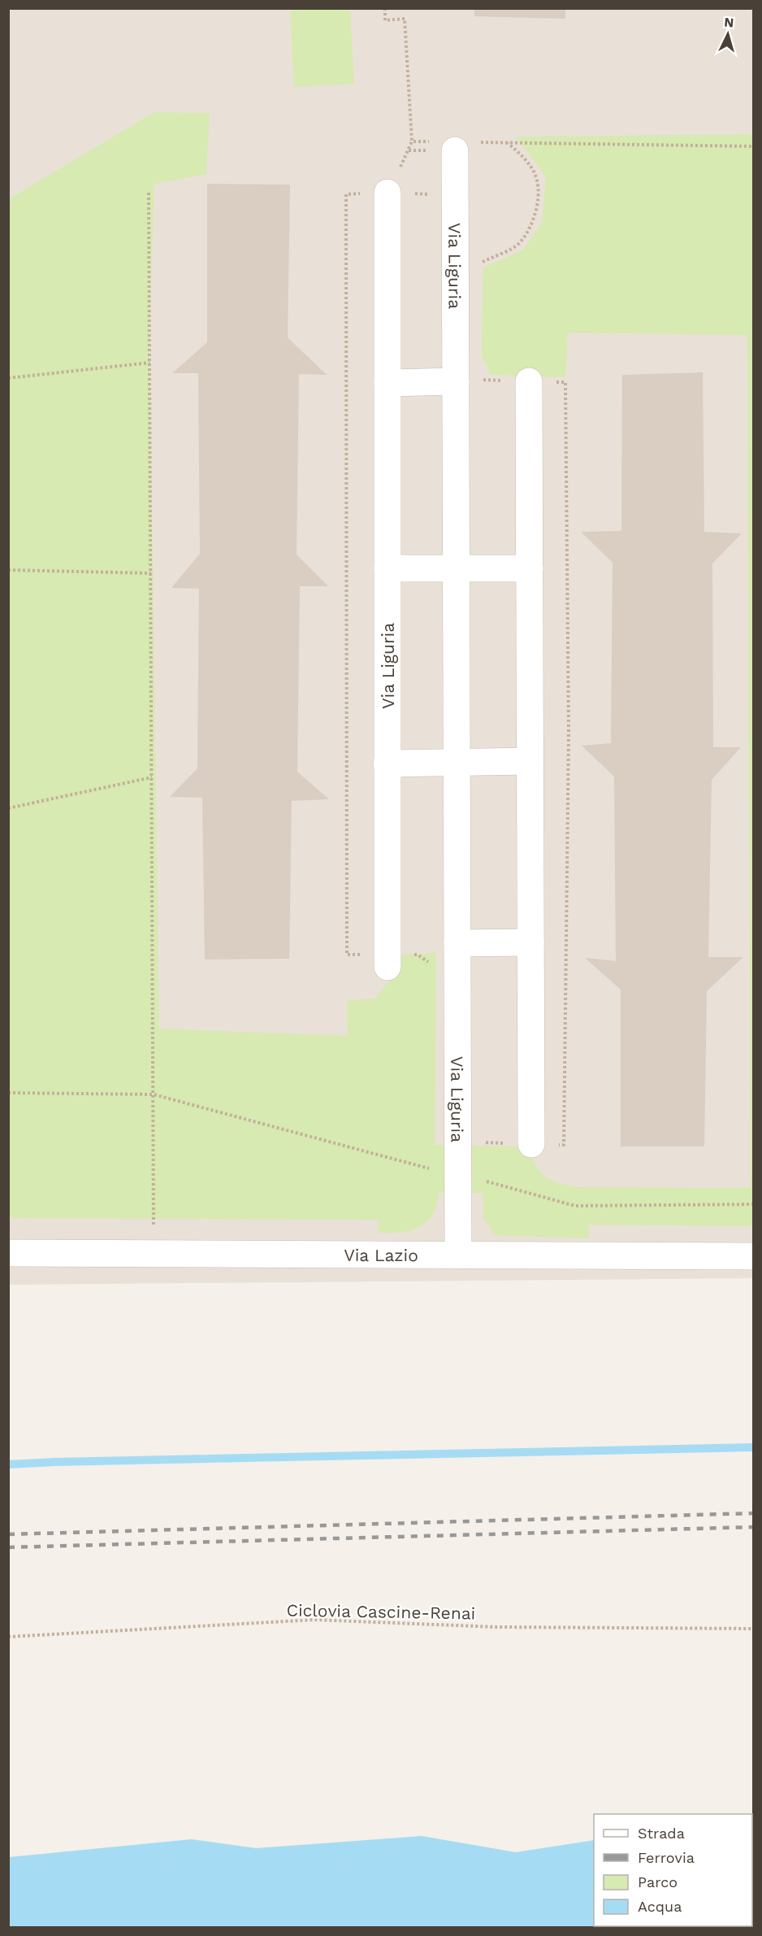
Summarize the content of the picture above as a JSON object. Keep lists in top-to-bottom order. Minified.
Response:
{"streets":{"street":["Via Liguria","Via Lazio"],"path":["Ciclovia Cascine-Renai"]},"crossings":[["Via Liguria","Via Lazio"]],"legend":["Strada","Ferrovia","Parco","Acqua"],"north":"top"}
